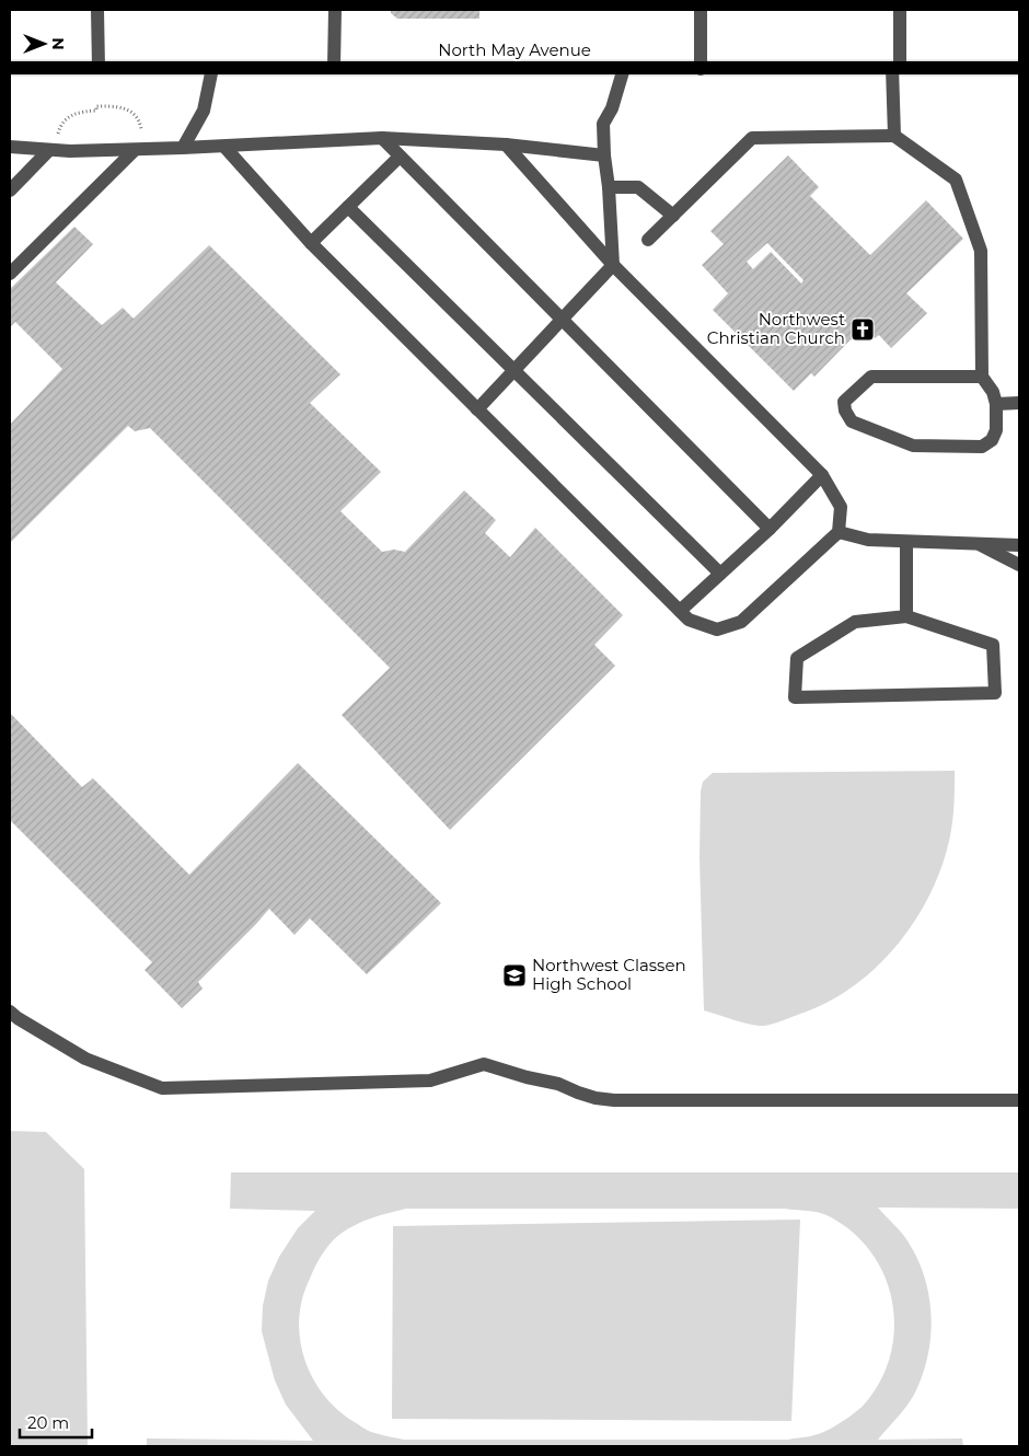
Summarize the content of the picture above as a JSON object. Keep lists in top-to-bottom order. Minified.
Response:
{"streets":{"main road":["North May Avenue"]},"places":{"church":["Northwest Christian Church"],"school or university":["Northwest Classen High School"]},"scale_bar":"20 m","north":"right"}
